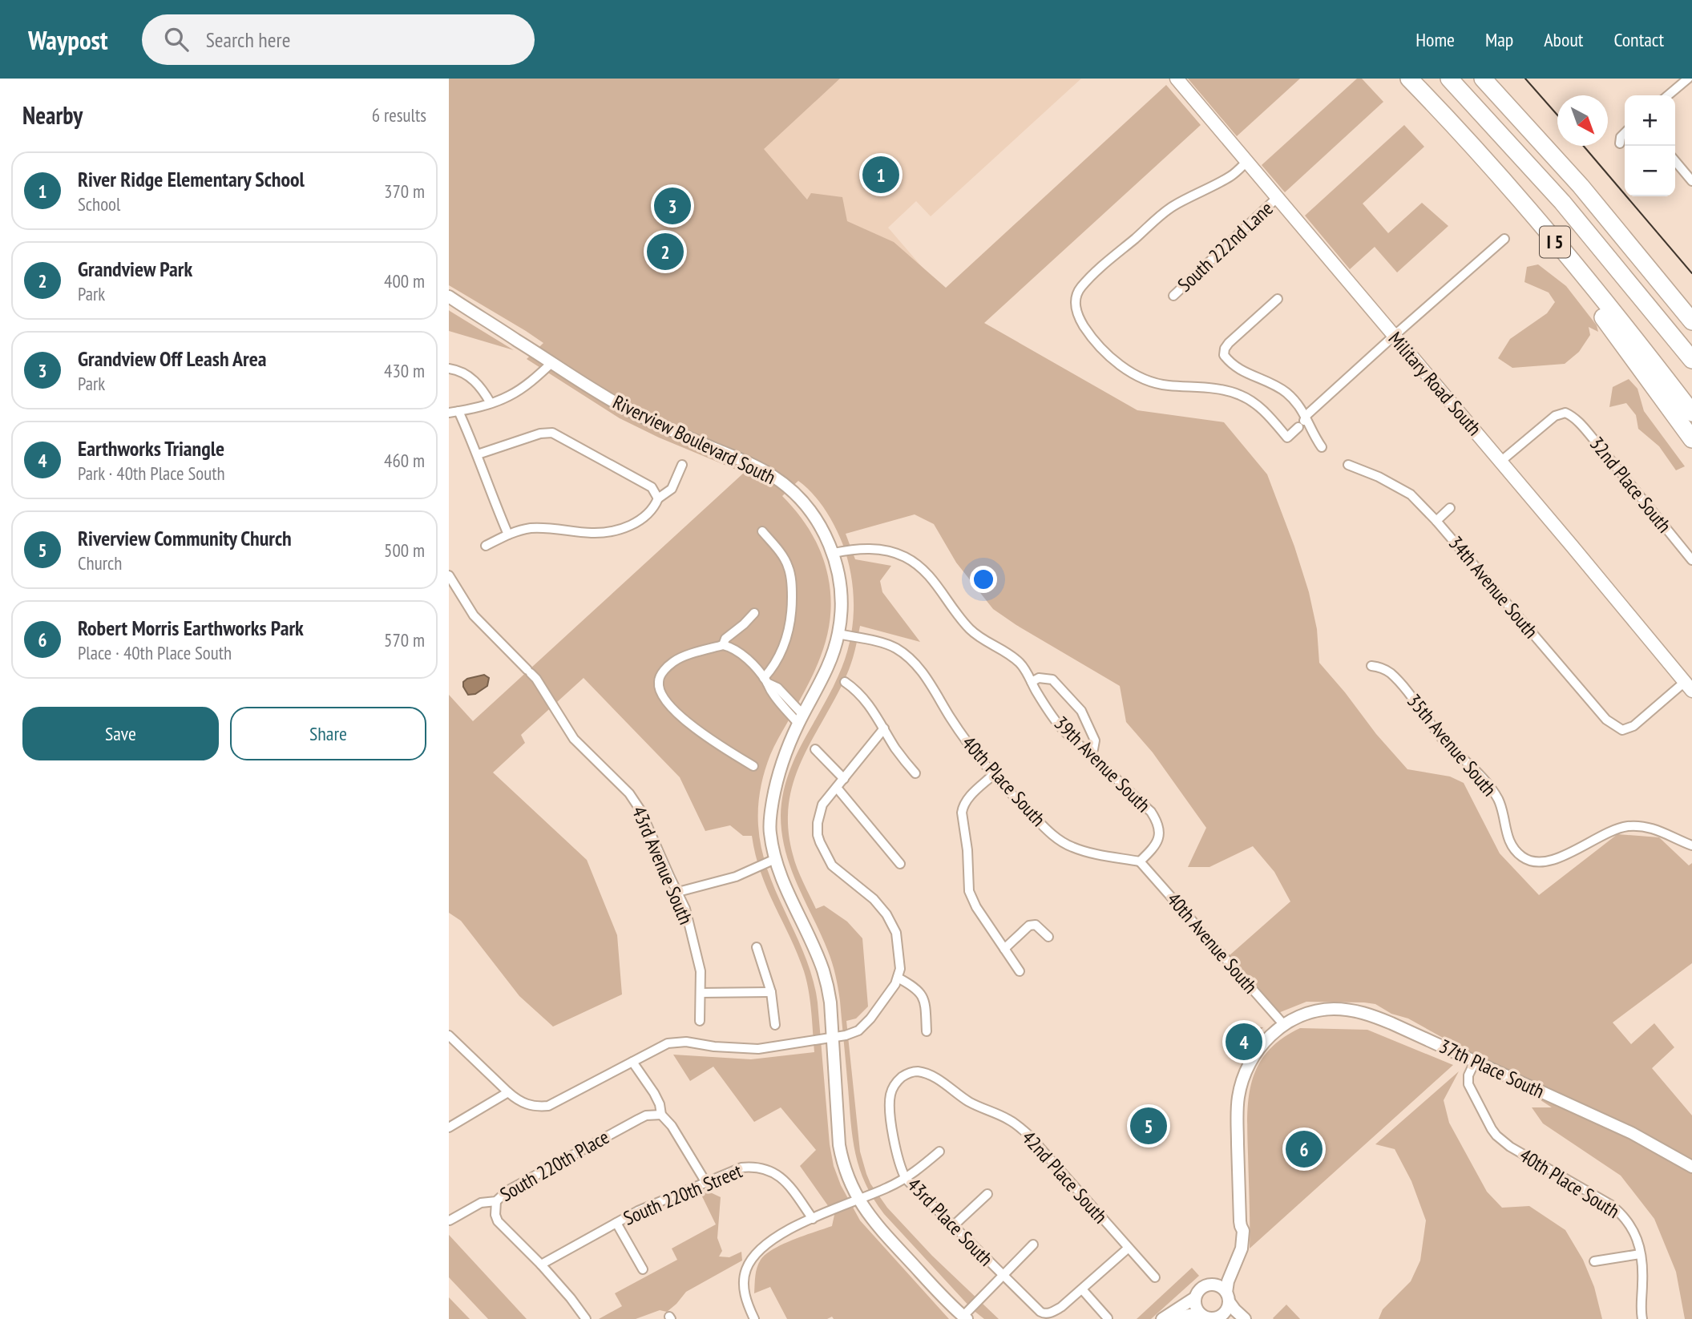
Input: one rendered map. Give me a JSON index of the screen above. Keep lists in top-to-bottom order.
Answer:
{
  "streets": {
    "highway": ["I 5"],
    "main road": ["Military Road South"],
    "street": [
      "South 222nd Lane",
      "Riverview Boulevard South",
      "32nd Place South",
      "34th Avenue South",
      "35th Avenue South",
      "39th Avenue South",
      "40th Place South",
      "43rd Avenue South",
      "40th Avenue South",
      "37th Place South",
      "South 220th Place",
      "42nd Place South",
      "South 220th Street",
      "43rd Place South"
    ]
  },
  "crossings": [
    ["South 222nd Lane", "Military Road South"],
    ["Military Road South", "32nd Place South"],
    ["Military Road South", "34th Avenue South"],
    ["Riverview Boulevard South", "39th Avenue South"],
    ["Riverview Boulevard South", "40th Place South"],
    ["39th Avenue South", "40th Place South"],
    ["39th Avenue South", "40th Avenue South"],
    ["40th Place South", "40th Avenue South"],
    ["40th Place South", "37th Place South"],
    ["40th Avenue South", "37th Place South"],
    ["42nd Place South", "43rd Place South"]
  ],
  "north": "bottom right",
  "page": {
    "header": "Waypost",
    "search": "Search here",
    "nav": [
      "Home",
      "Map",
      "About",
      "Contact"
    ],
    "heading": ["Nearby", "6 results"],
    "map_buttons": ["+", "−"],
    "list": [
      {
        "mark": "1",
        "name": "River Ridge Elementary School",
        "note": "School",
        "value": "370 m"
      },
      {
        "mark": "2",
        "name": "Grandview Park",
        "note": "Park",
        "value": "400 m"
      },
      {
        "mark": "3",
        "name": "Grandview Off Leash Area",
        "note": "Park",
        "value": "430 m"
      },
      {
        "mark": "4",
        "name": "Earthworks Triangle",
        "note": "Park · 40th Place South",
        "value": "460 m"
      },
      {
        "mark": "5",
        "name": "Riverview Community Church",
        "note": "Church",
        "value": "500 m"
      },
      {
        "mark": "6",
        "name": "Robert Morris Earthworks Park",
        "note": "Place · 40th Place South",
        "value": "570 m"
      }
    ],
    "pins": [
      "1",
      "3",
      "2",
      "4",
      "5",
      "6"
    ],
    "buttons": ["Save", "Share"]
  }
}
